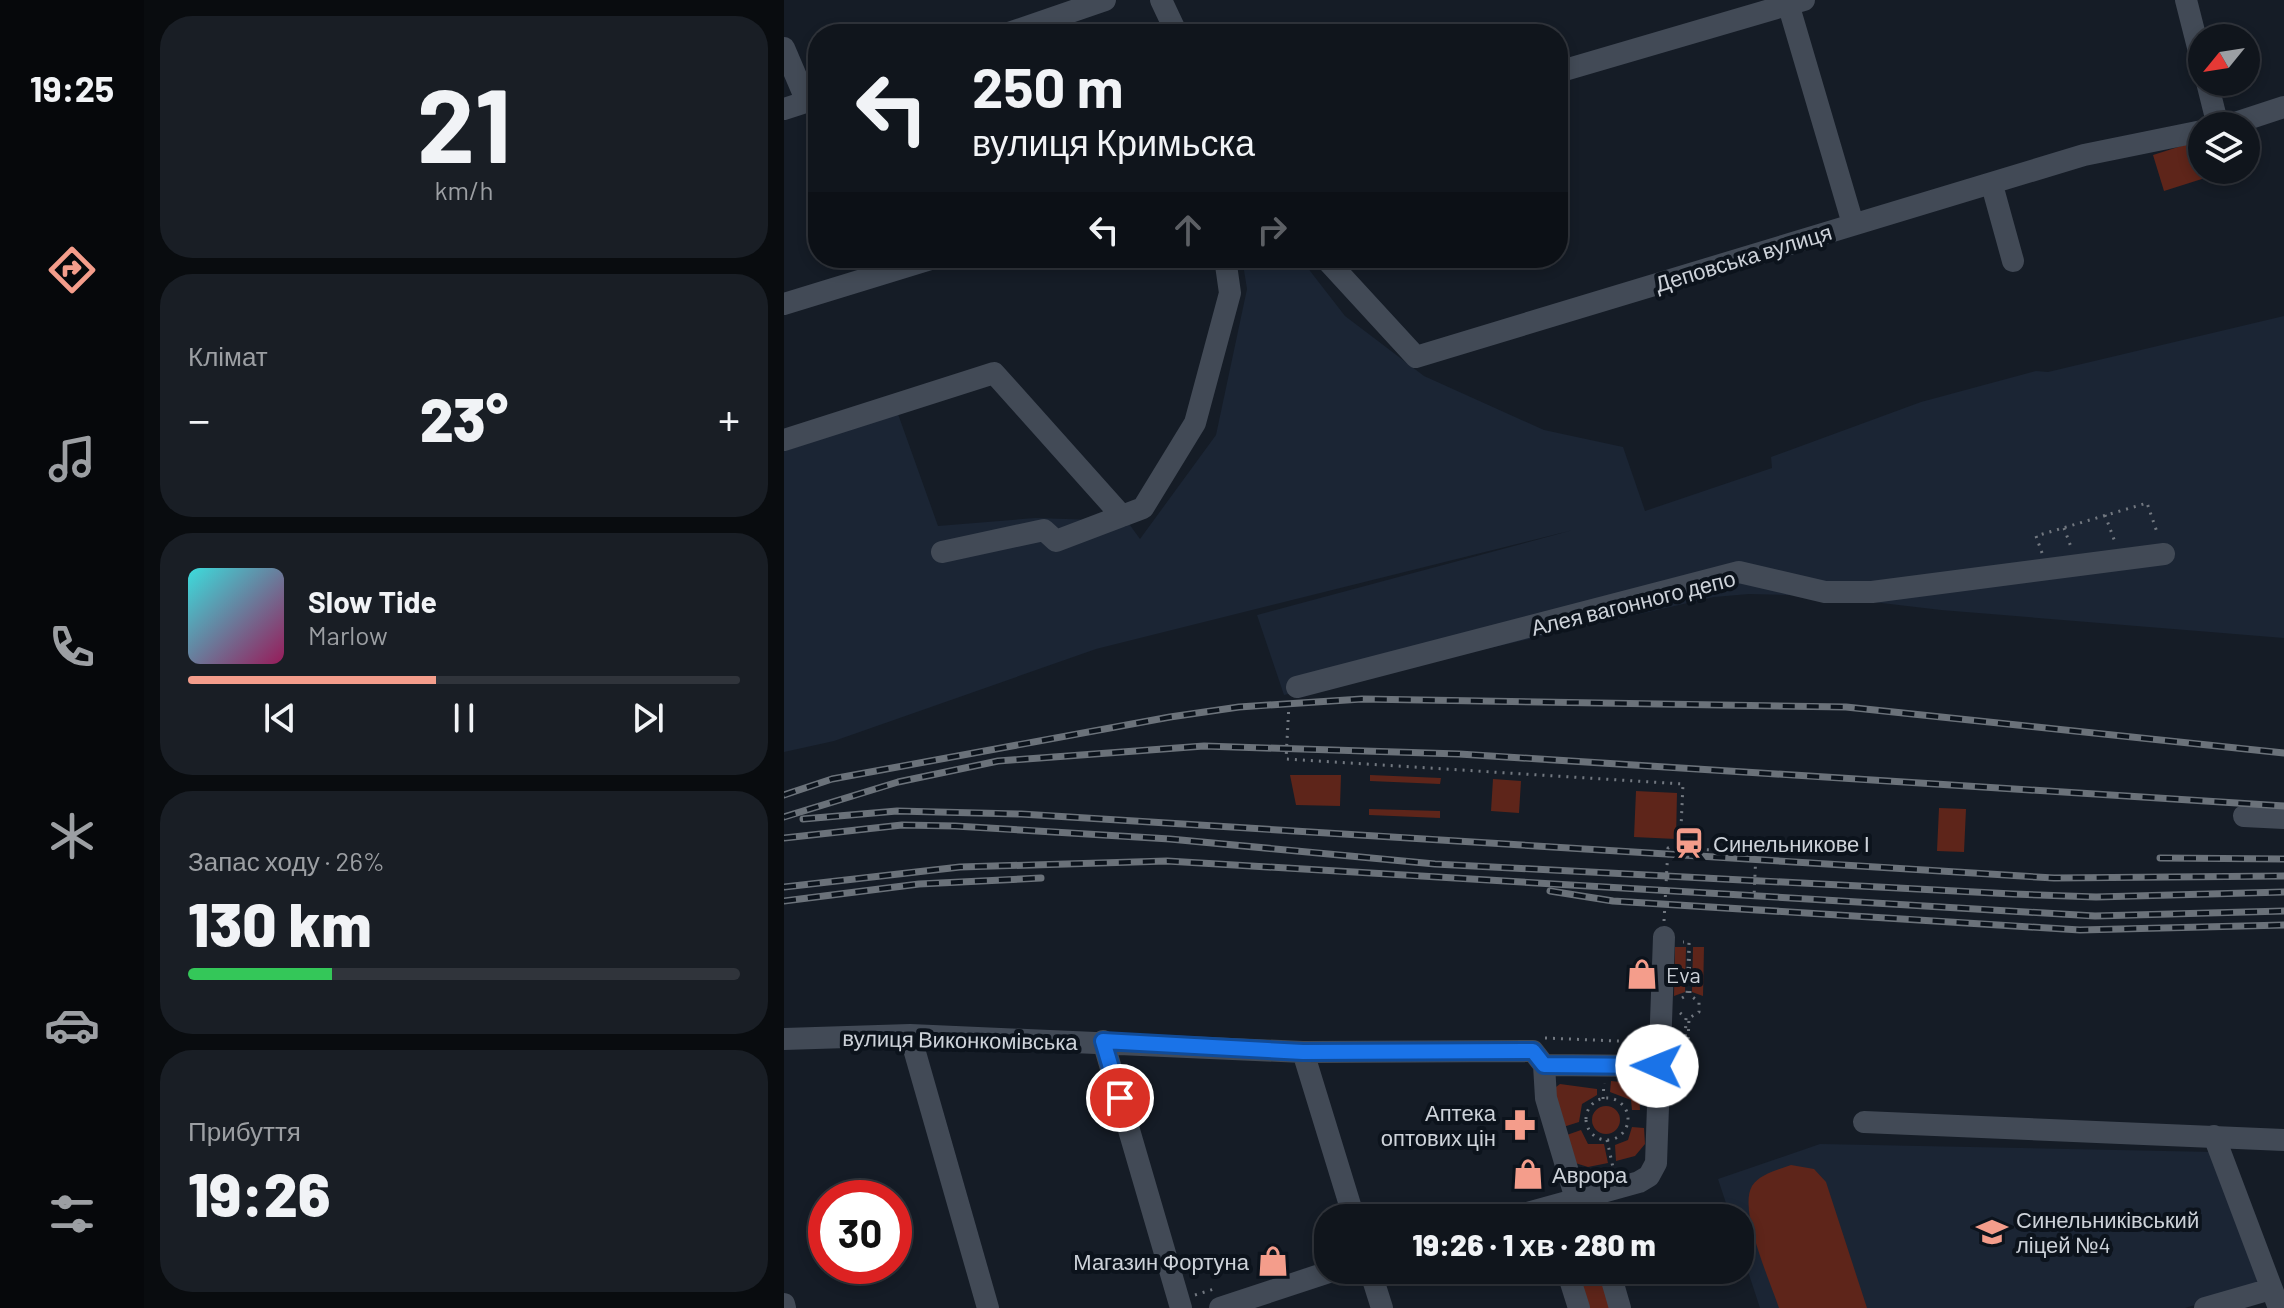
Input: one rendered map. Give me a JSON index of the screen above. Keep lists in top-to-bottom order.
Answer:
{
  "streets": {
    "street": ["Деповська вулиця", "Алея вагонного депо", "вулиця Виконкомівська"]
  },
  "places": {
    "station": ["Синельникове І"],
    "shop": ["Eva", "Аврора", "Магазин Фортуна"],
    "pharmacy": ["Аптека оптових цін"],
    "school or university": ["Синельниківський ліцей №4"]
  },
  "north": "bottom left",
  "page": {
    "tabs": "19:25",
    "tile": [
      ["21", "km/h"],
      "Клімат",
      ["Запас ходу · 26%", "130 km"],
      ["Прибуття", "19:26"]
    ],
    "turn": ["250 m", "вулиця Кримьска"],
    "heat": ["−", "23°", "+"],
    "song": ["Slow Tide", "Marlow"],
    "limit": "30",
    "trip": "19:26 · 1 хв · 280 m"
  }
}
